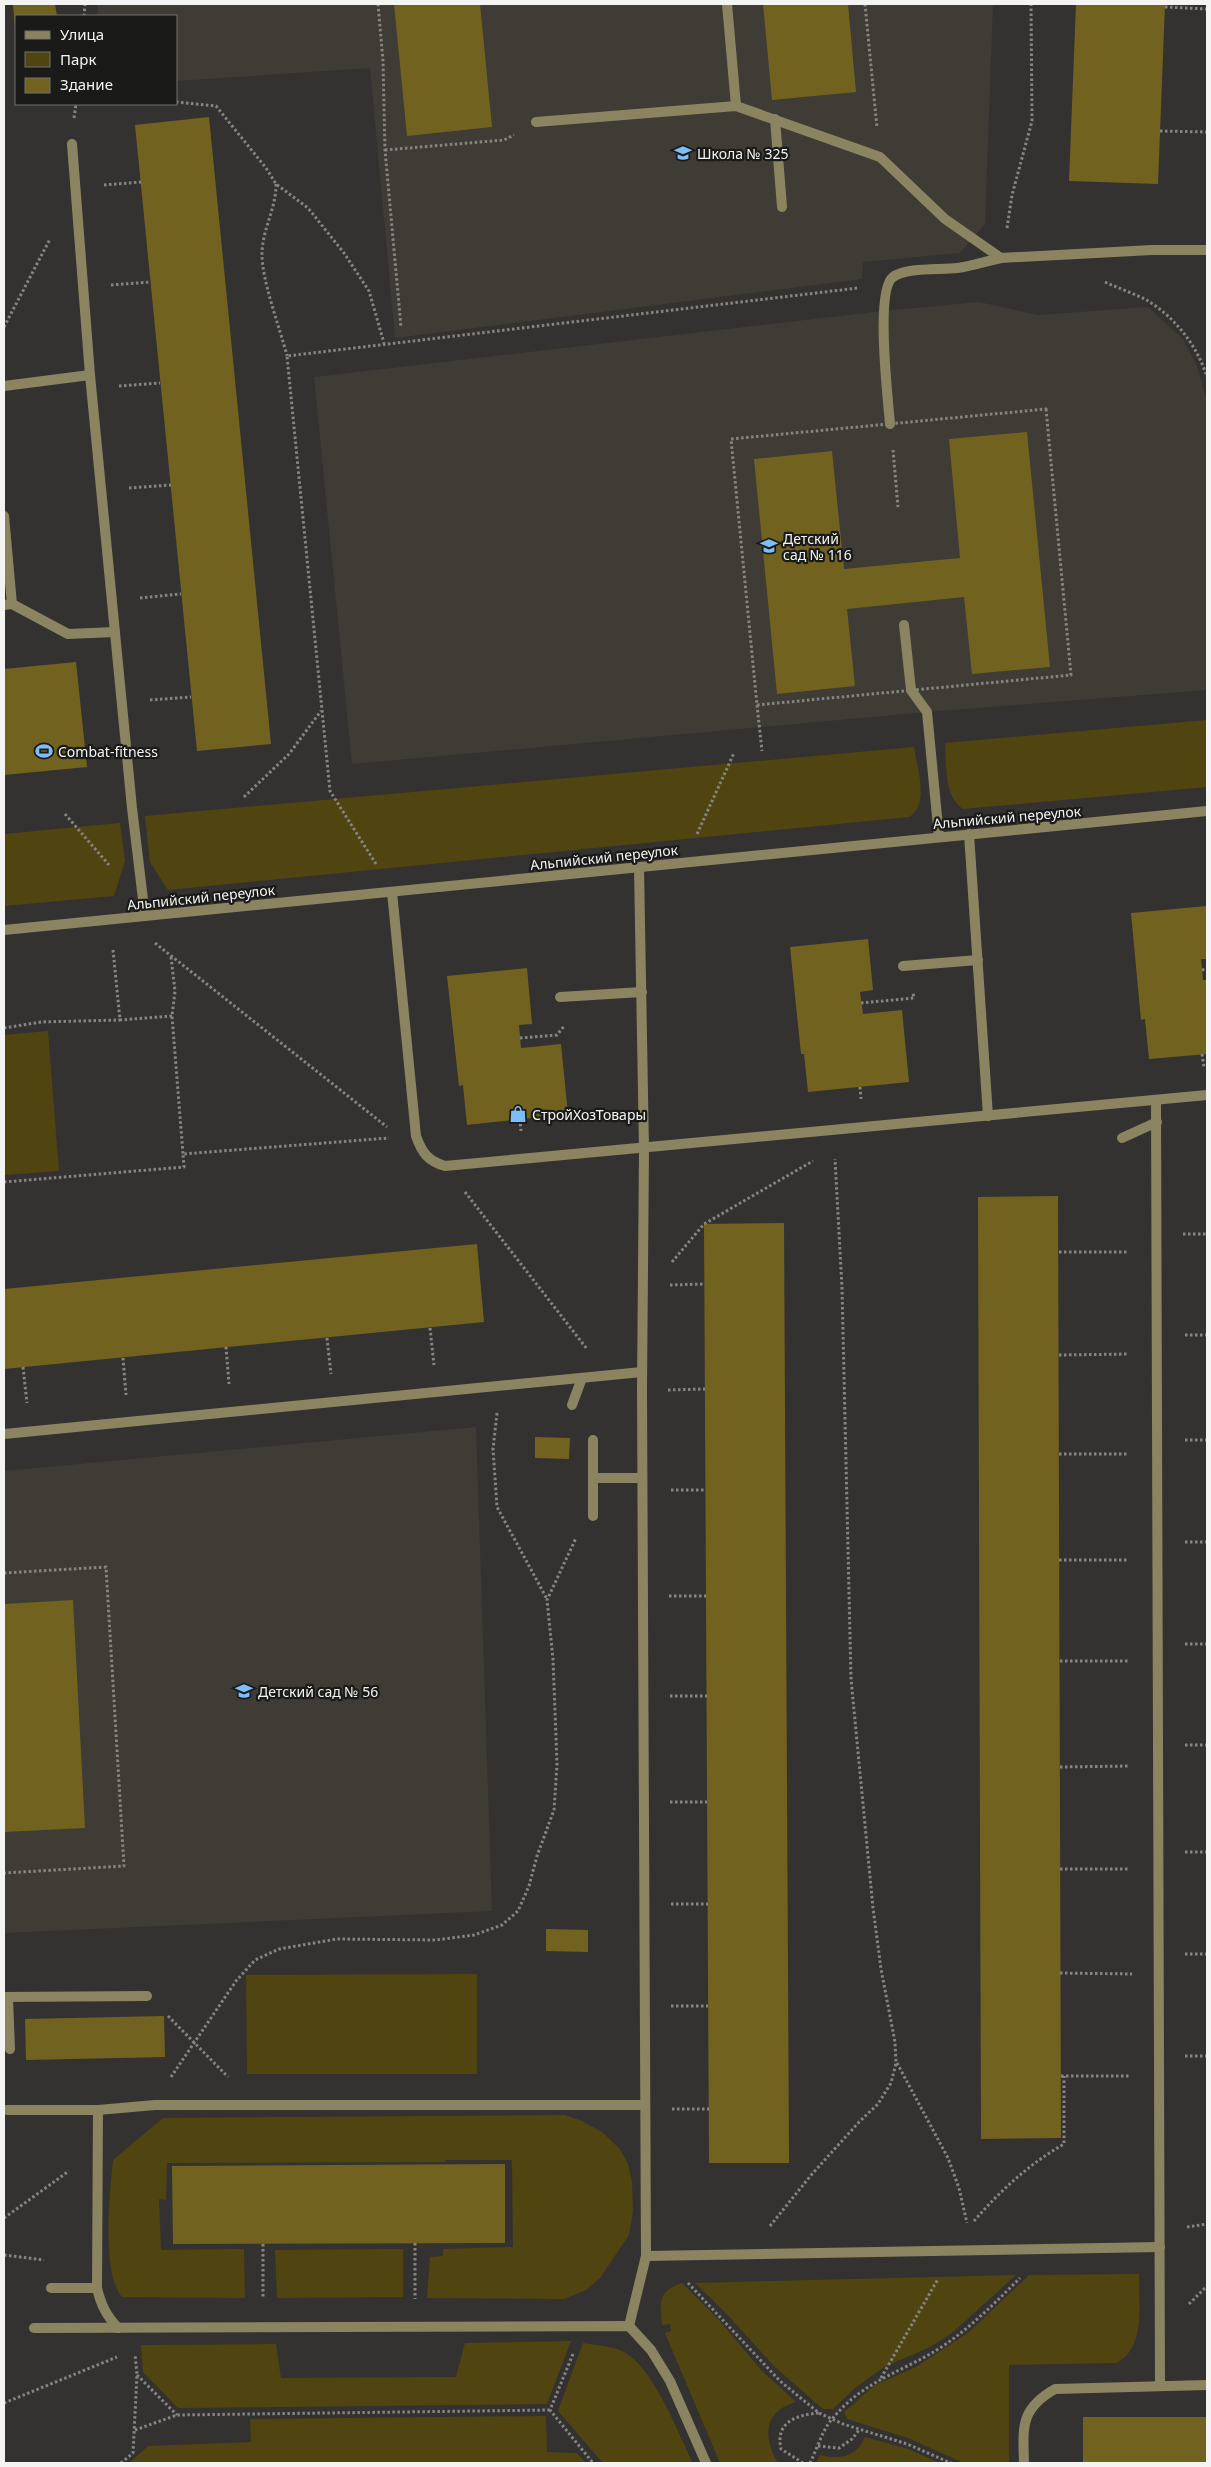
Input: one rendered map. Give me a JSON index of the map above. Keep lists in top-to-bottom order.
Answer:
{
  "streets": {
    "street": ["Альпийский переулок"]
  },
  "places": {
    "school or university": ["Школа № 325", "Детский сад № 116", "Детский сад № 56"],
    "sports": ["Combat-fitness"],
    "shop": ["СтройХозТовары"]
  },
  "legend": ["Улица", "Парк", "Здание"]
}
